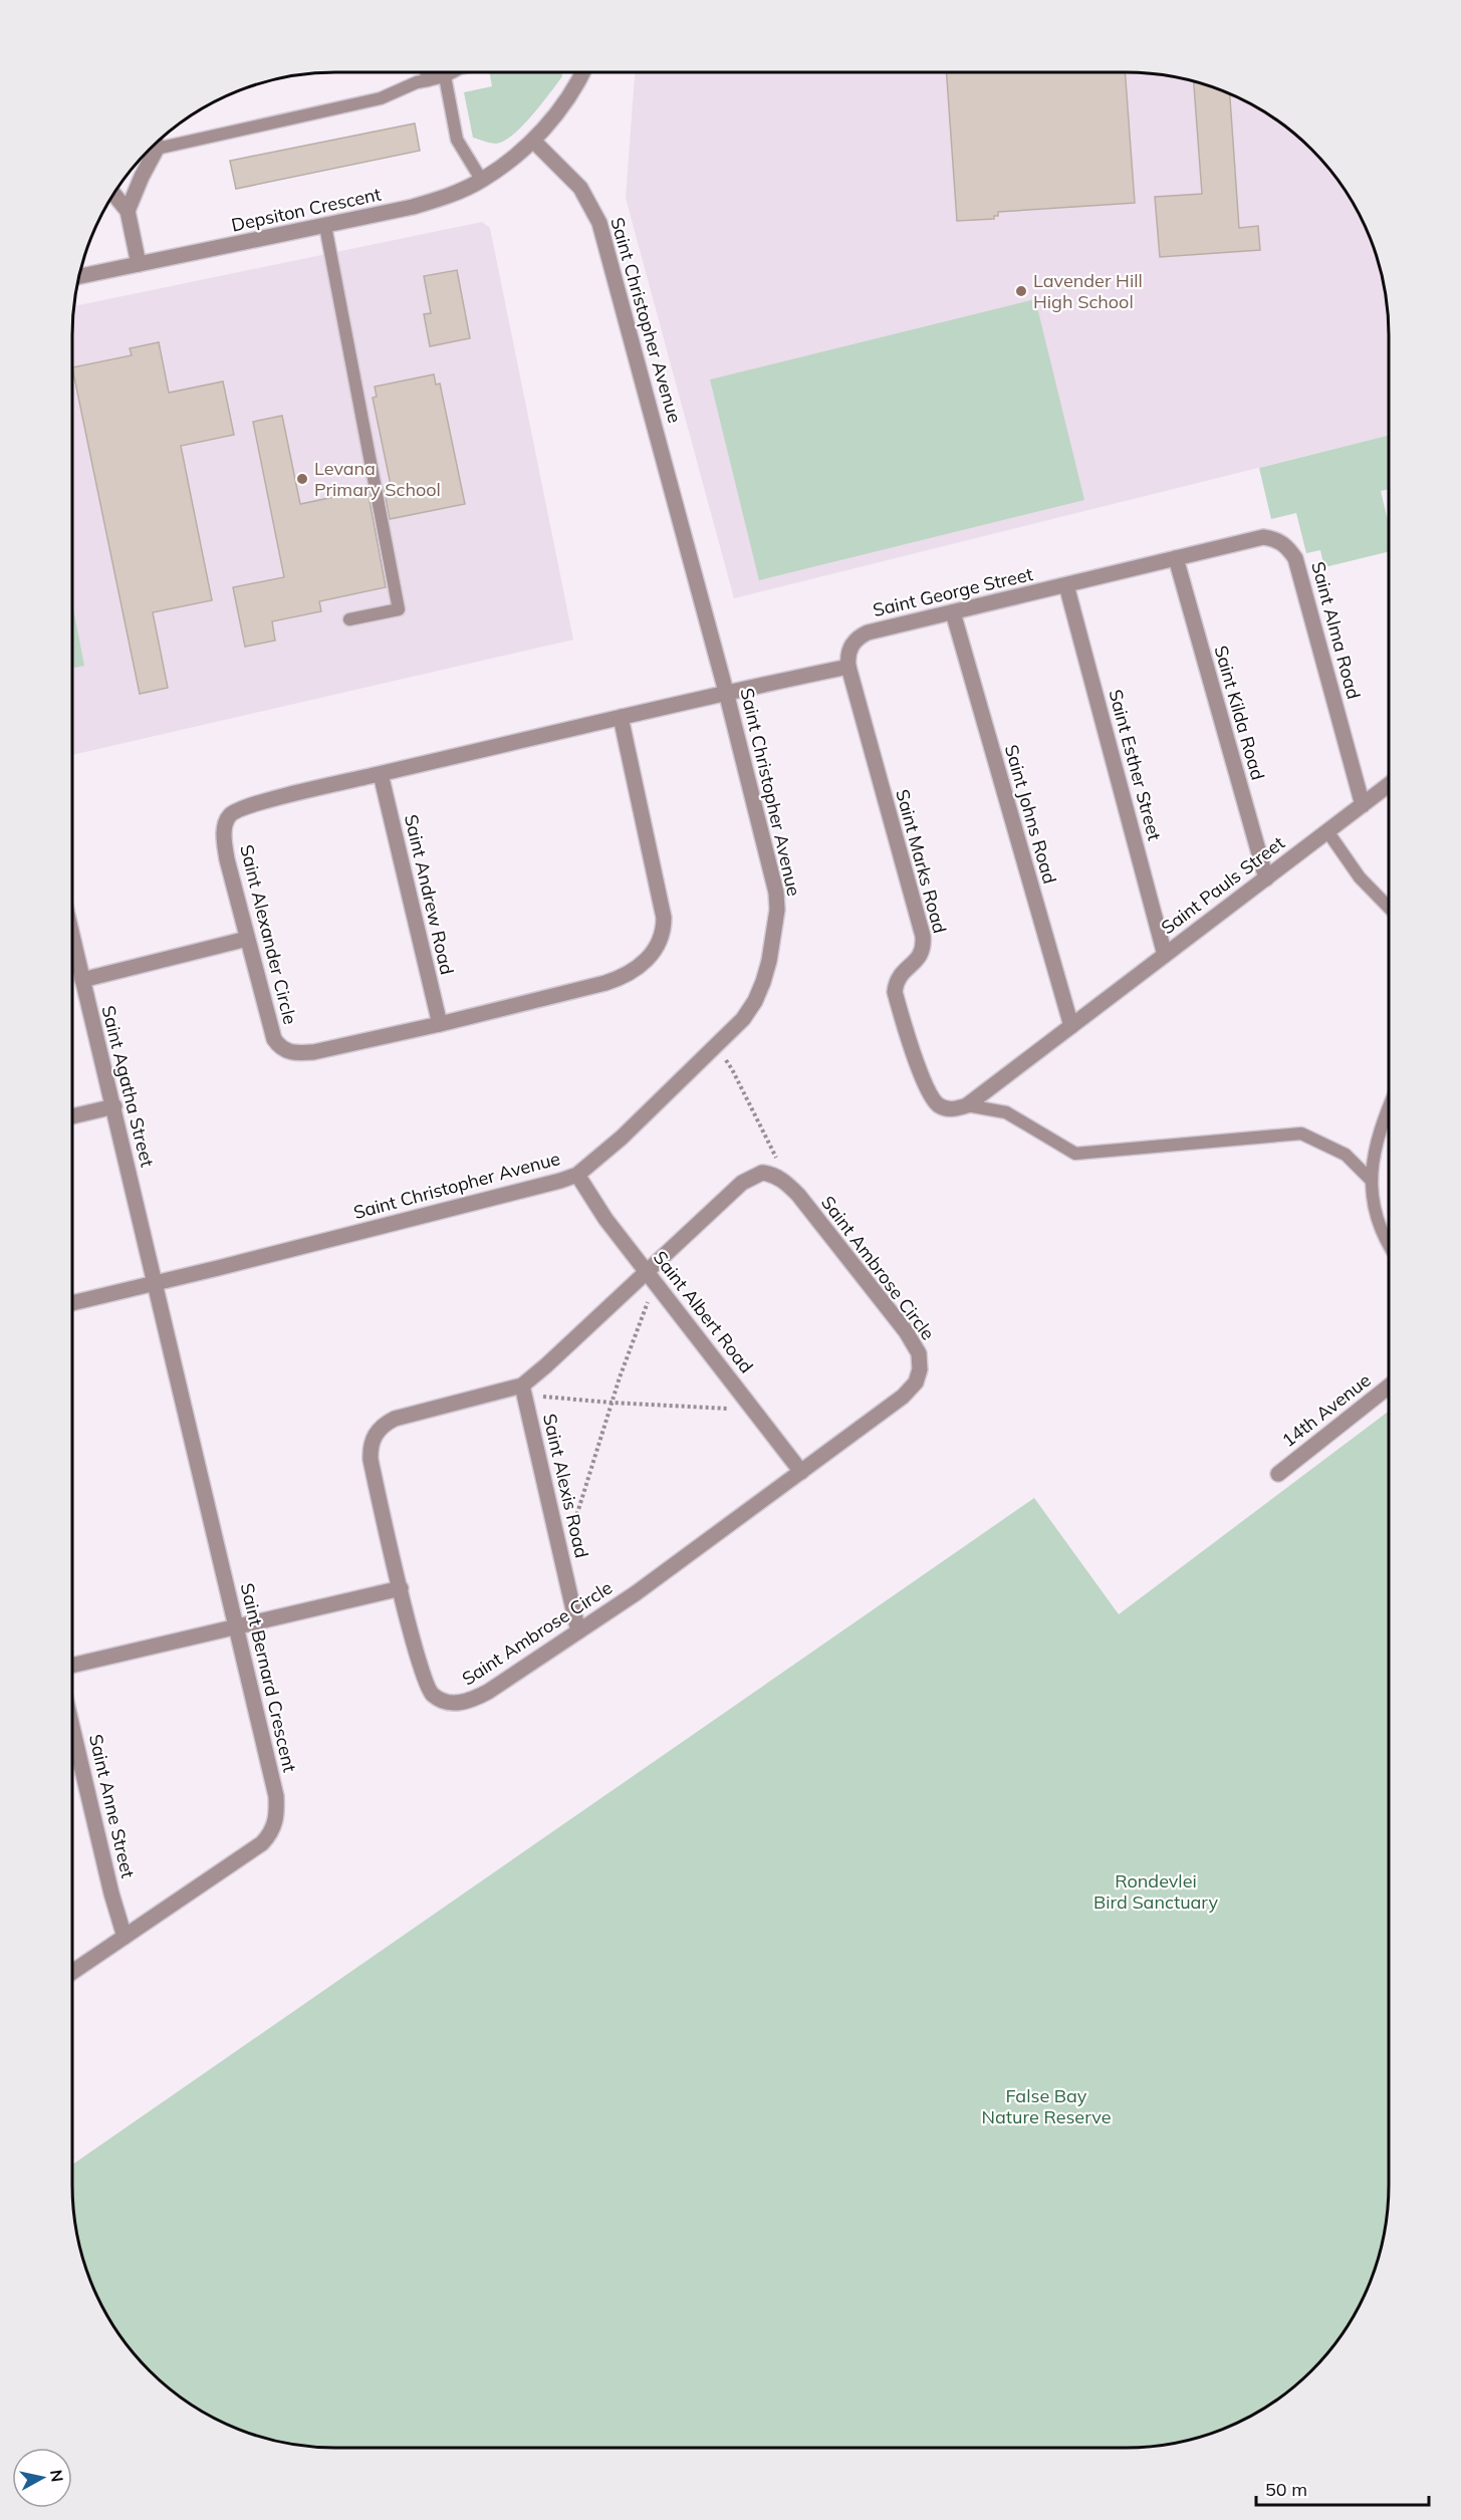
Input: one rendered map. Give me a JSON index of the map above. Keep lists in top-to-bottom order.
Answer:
{
  "streets": {
    "street": [
      "Depsiton Crescent",
      "Saint Christopher Avenue",
      "Saint George Street",
      "Saint Alma Road",
      "Saint Kilda Road",
      "Saint Esther Street",
      "Saint Johns Road",
      "Saint Marks Road",
      "Saint Pauls Street",
      "Saint Andrew Road",
      "Saint Alexander Circle",
      "Saint Agatha Street",
      "Saint Ambrose Circle",
      "Saint Albert Road",
      "14th Avenue",
      "Saint Alexis Road",
      "Saint Bernard Crescent",
      "Saint Anne Street"
    ]
  },
  "crossings": [
    ["Depsiton Crescent", "Saint Christopher Avenue"],
    ["Saint Christopher Avenue", "Saint Alexander Circle"],
    ["Saint Christopher Avenue", "Saint Agatha Street"],
    ["Saint Christopher Avenue", "Saint Albert Road"],
    ["Saint Christopher Avenue", "Saint Bernard Crescent"],
    ["Saint George Street", "Saint Alma Road"],
    ["Saint George Street", "Saint Kilda Road"],
    ["Saint George Street", "Saint Esther Street"],
    ["Saint George Street", "Saint Johns Road"],
    ["Saint George Street", "Saint Marks Road"],
    ["Saint Alma Road", "Saint Kilda Road"],
    ["Saint Alma Road", "Saint Pauls Street"],
    ["Saint Kilda Road", "Saint Pauls Street"],
    ["Saint Esther Street", "Saint Pauls Street"],
    ["Saint Johns Road", "Saint Pauls Street"],
    ["Saint Andrew Road", "Saint Alexander Circle"],
    ["Saint Agatha Street", "Saint Bernard Crescent"],
    ["Saint Ambrose Circle", "Saint Albert Road"],
    ["Saint Ambrose Circle", "Saint Alexis Road"],
    ["Saint Bernard Crescent", "Saint Anne Street"]
  ],
  "parks": ["Rondevlei Bird Sanctuary", "False Bay Nature Reserve"],
  "places": ["Lavender Hill High School", "Levana Primary School"],
  "scale_bar": "50 m",
  "north": "right"
}
